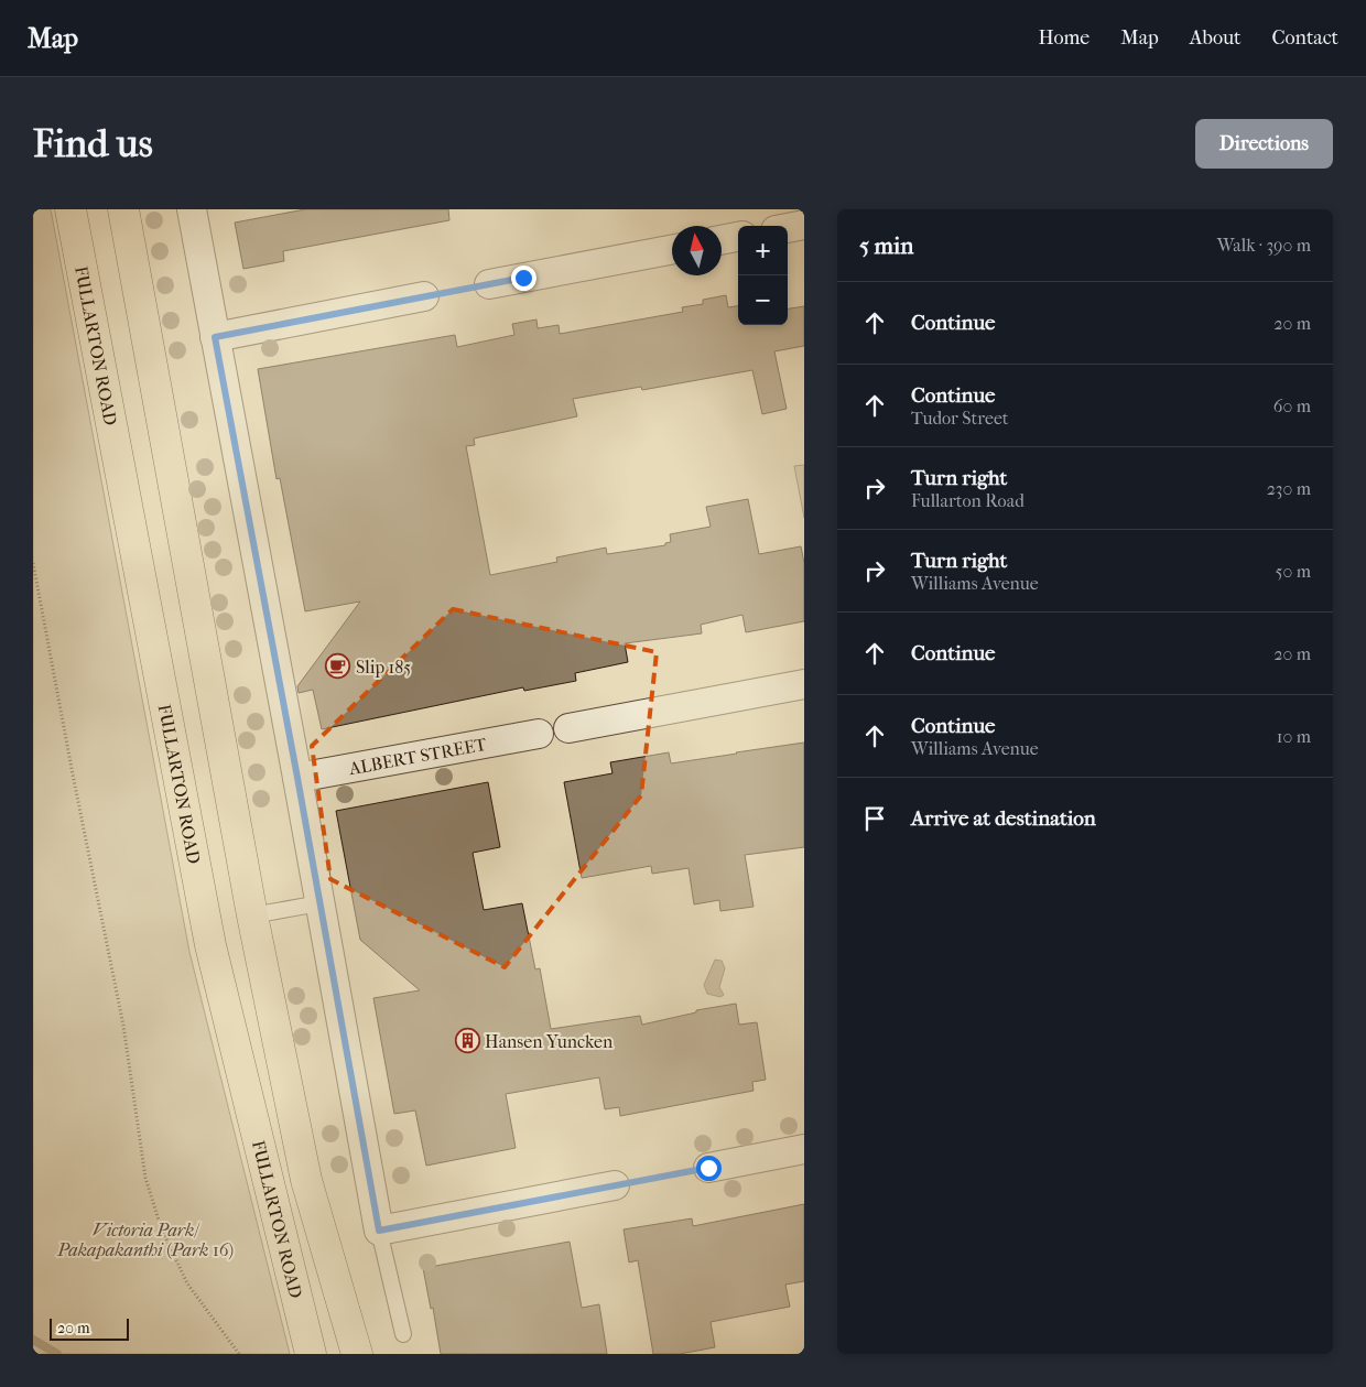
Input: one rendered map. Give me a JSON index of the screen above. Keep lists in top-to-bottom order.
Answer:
{
  "streets": {
    "highway": ["FULLARTON ROAD"],
    "street": ["ALBERT STREET"]
  },
  "parks": ["Victoria Park/ Pakapakanthi (Park 16)"],
  "places": {
    "cafe": ["Slip 185"],
    "building": ["Hansen Yuncken"]
  },
  "scale_bar": "20 m",
  "north": "top",
  "page": {
    "header": "Map",
    "nav": [
      "Home",
      "Map",
      "About",
      "Contact"
    ],
    "buttons": "Directions",
    "title": "Find us",
    "heading": ["5 min", "Walk · 390 m"],
    "map_buttons": ["+", "−"],
    "list": [
      ["Continue", "20 m"],
      ["Continue", "Tudor Street", "60 m"],
      ["Turn right", "Fullarton Road", "230 m"],
      ["Turn right", "Williams Avenue", "50 m"],
      ["Continue", "20 m"],
      ["Continue", "Williams Avenue", "10 m"],
      "Arrive at destination"
    ],
    "scale": "20 m"
  }
}
